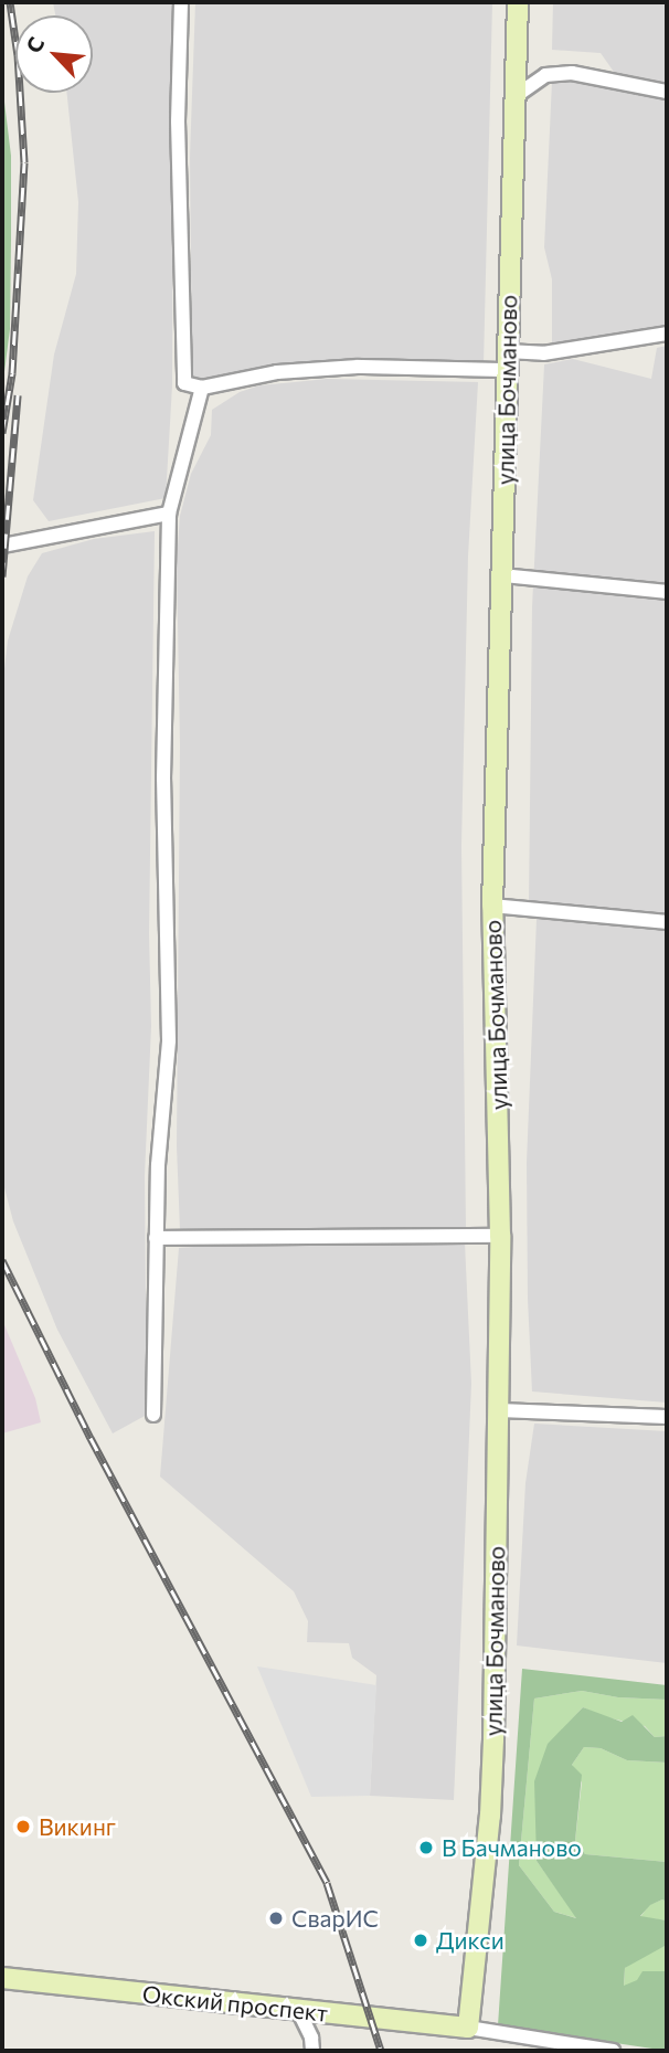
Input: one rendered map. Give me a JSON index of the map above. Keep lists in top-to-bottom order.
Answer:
{
  "streets": {
    "main road": ["улица Бочманово", "Окский проспект"]
  },
  "crossings": [
    ["улица Бочманово", "Окский проспект"]
  ],
  "places": [
    "Викинг",
    "В Бачманово",
    "СварИС",
    "Дикси"
  ],
  "north": "top left"
}
